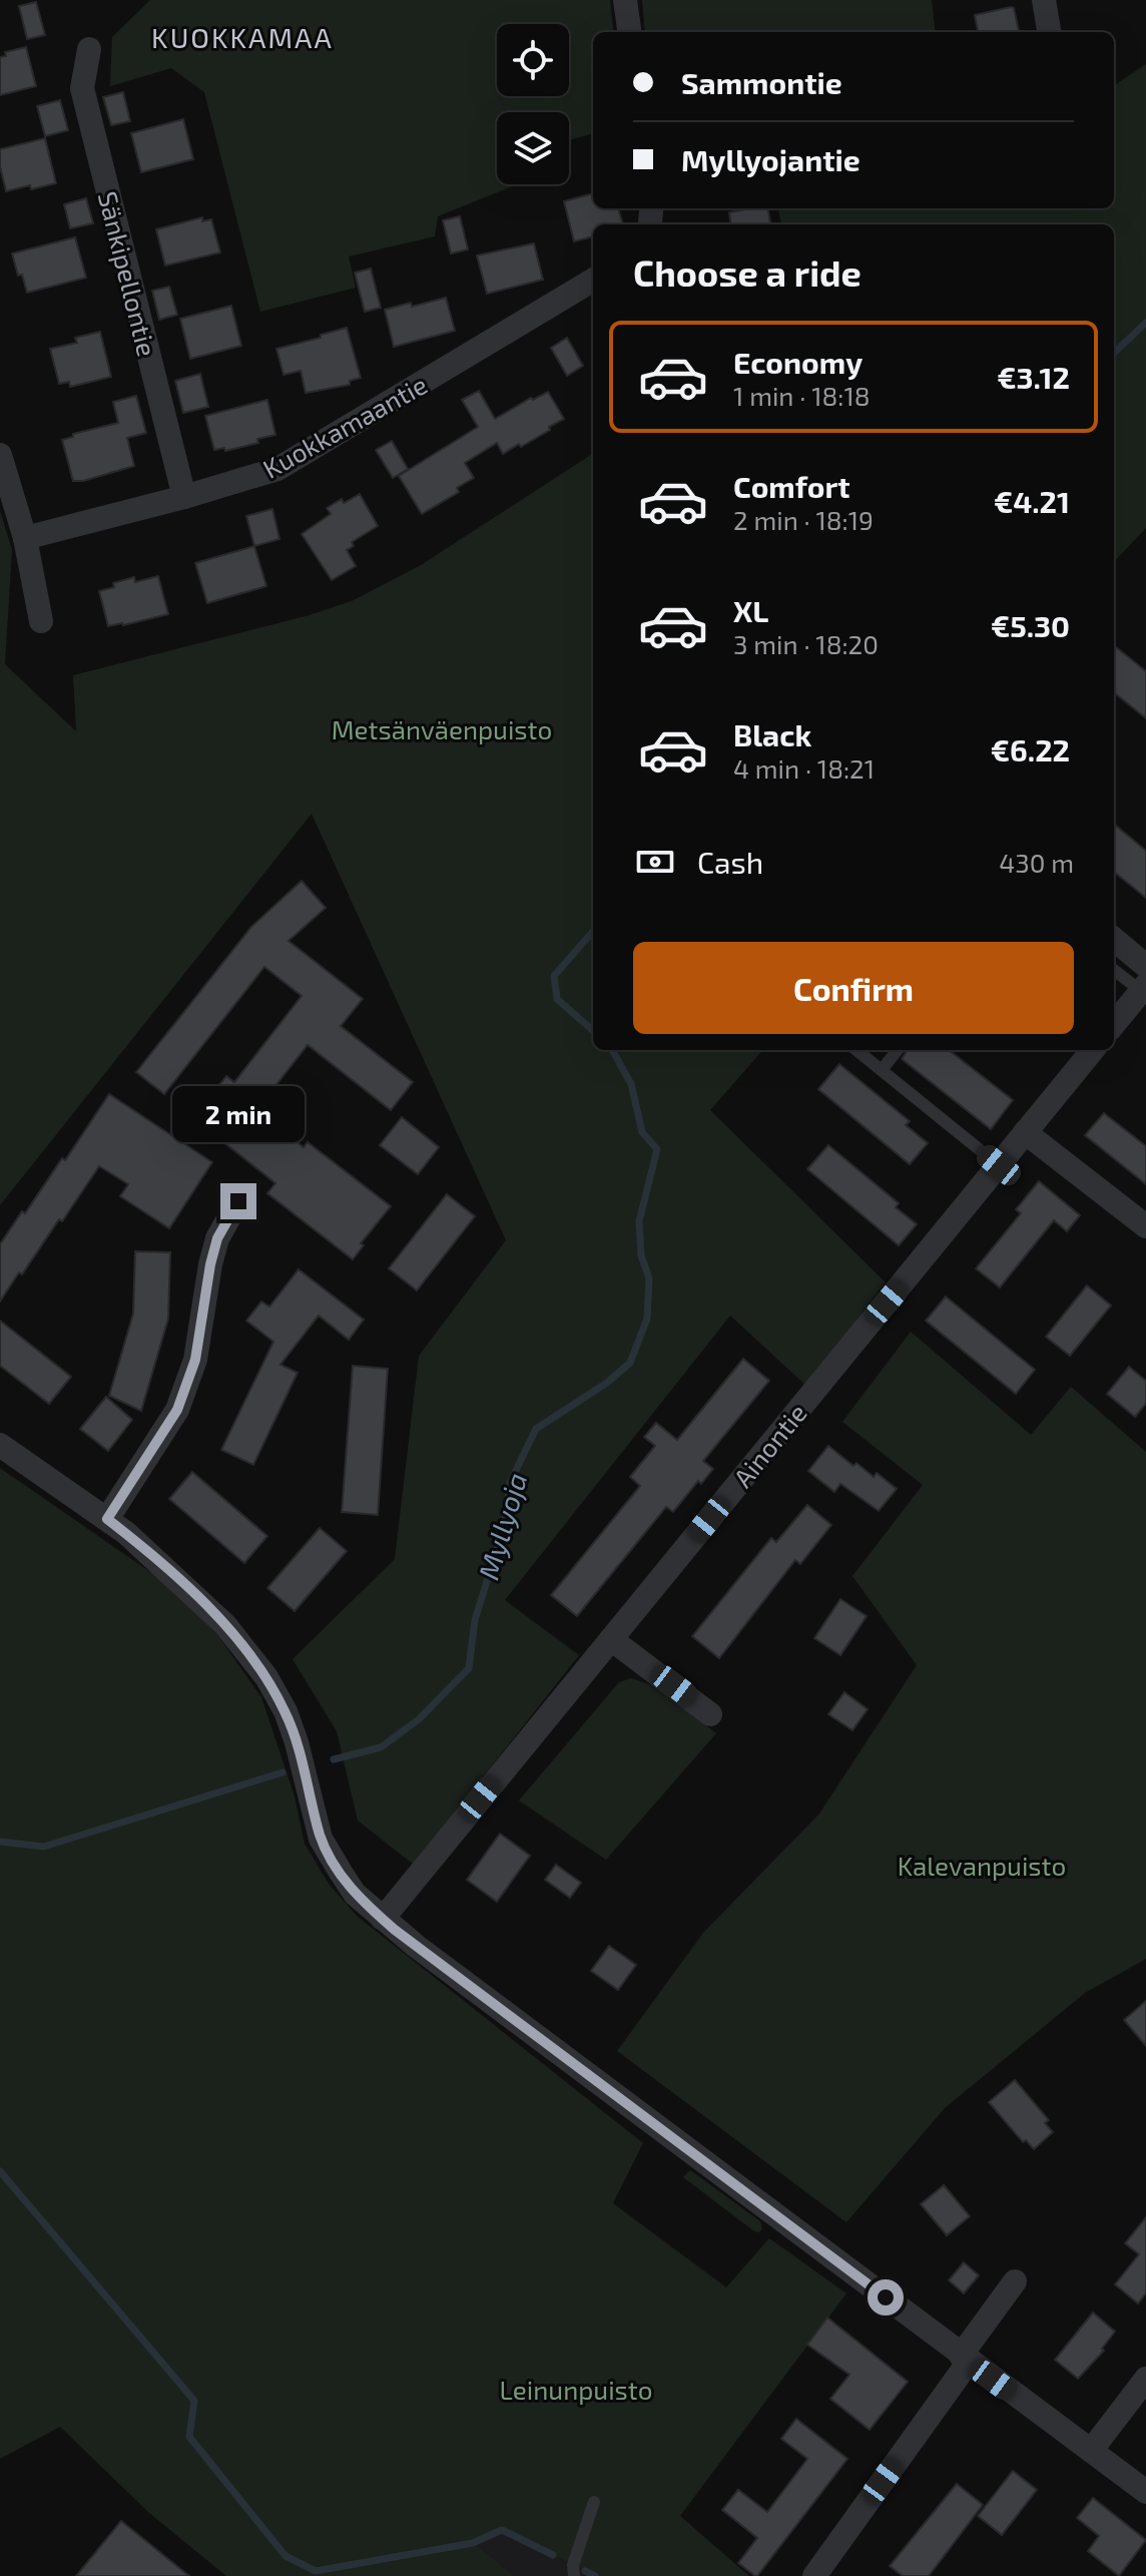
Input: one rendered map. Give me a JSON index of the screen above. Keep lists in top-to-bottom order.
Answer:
{
  "streets": {
    "street": ["Sänkipellontie", "Kuokkamaantie", "Ainontie"]
  },
  "crossings": [
    ["Sänkipellontie", "Kuokkamaantie"]
  ],
  "districts": ["KUOKKAMAA"],
  "water": ["Myllyoja"],
  "parks": ["Metsänväenpuisto", "Kalevanpuisto", "Leinunpuisto"],
  "page": {
    "banner": ["Sammontie", "Myllyojantie"],
    "heading": "Choose a ride",
    "list": [
      {
        "name": "Economy",
        "note": "1 min · 18:18",
        "value": "€3.12"
      },
      {
        "name": "Comfort",
        "note": "2 min · 18:19",
        "value": "€4.21"
      },
      {
        "name": "XL",
        "note": "3 min · 18:20",
        "value": "€5.30"
      },
      {
        "name": "Black",
        "note": "4 min · 18:21",
        "value": "€6.22"
      }
    ],
    "pay": ["Cash", "430 m"],
    "buttons": "Confirm",
    "bubble": "2 min"
  }
}
